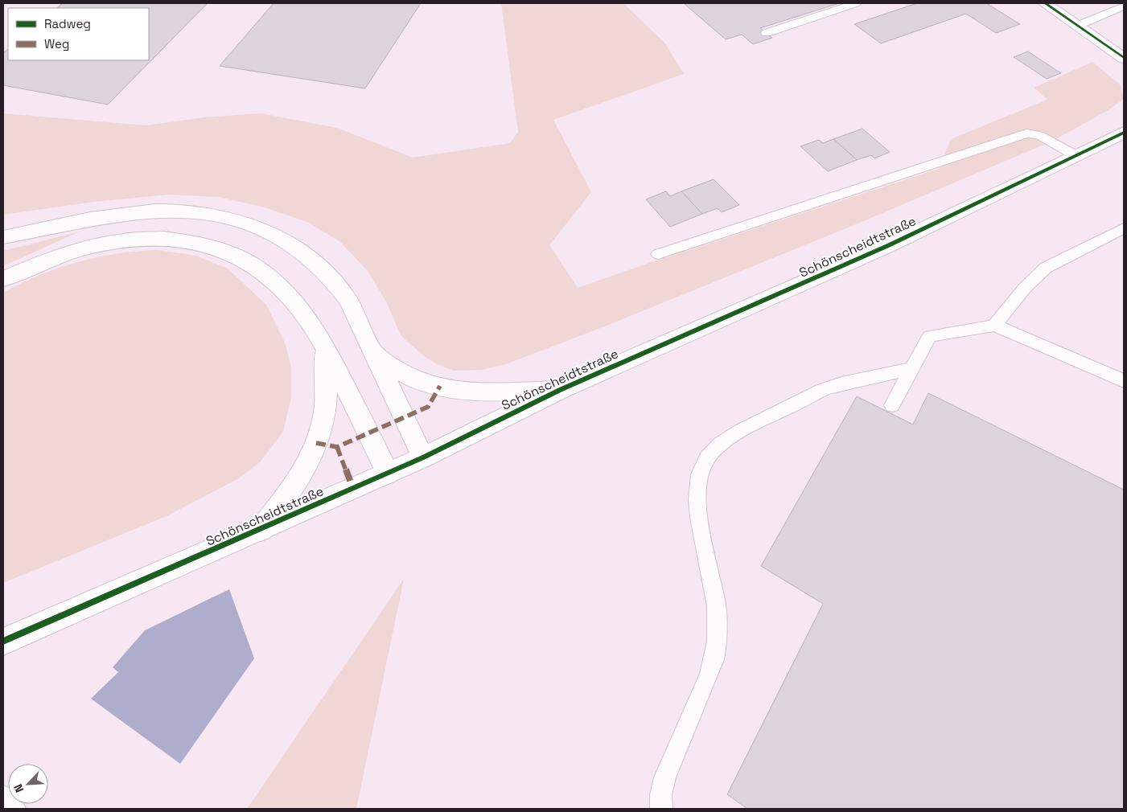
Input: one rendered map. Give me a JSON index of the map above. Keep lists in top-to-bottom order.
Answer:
{
  "streets": {
    "main road": ["Schönscheidtstraße"]
  },
  "legend": ["Radweg", "Weg"],
  "north": "bottom left"
}
